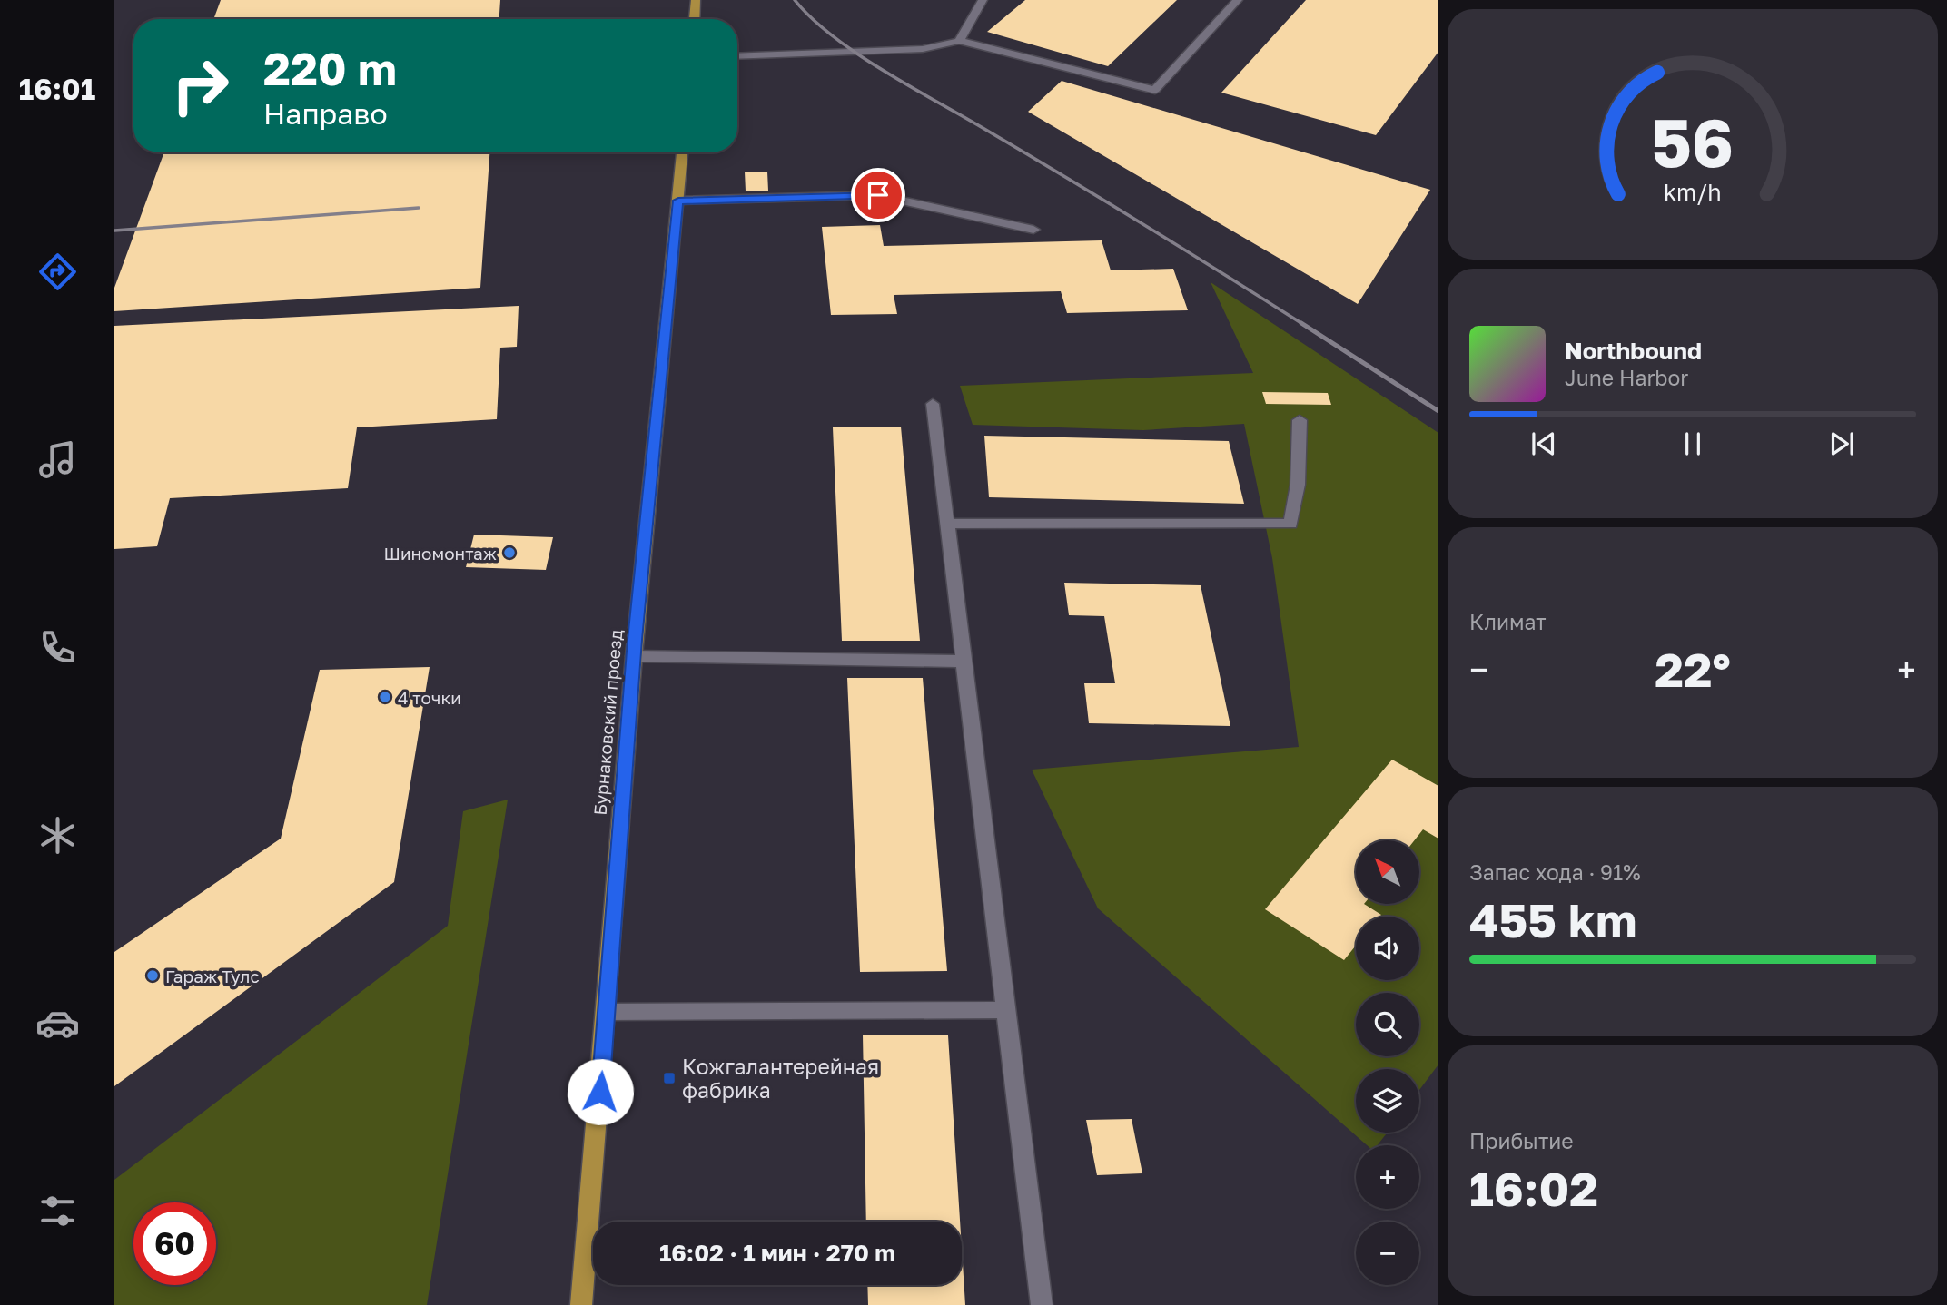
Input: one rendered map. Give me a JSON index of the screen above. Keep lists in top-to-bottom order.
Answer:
{
  "streets": {
    "main road": ["Бурнаковский проезд"]
  },
  "places": {
    "other": ["Шиномонтаж", "4 точки", "Гараж Тулс"],
    "transit": ["Кожгалантерейная фабрика"]
  },
  "north": "top left",
  "page": {
    "tabs": "16:01",
    "turn": ["220 m", "Направо"],
    "song": ["Northbound", "June Harbor"],
    "tile": [
      "Климат",
      ["Запас хода · 91%", "455 km"],
      ["Прибытие", "16:02"]
    ],
    "heat": ["−", "22°", "+"],
    "map_buttons": ["+", "−"],
    "limit": "60",
    "trip": "16:02 · 1 мин · 270 m",
    "gauge": ["56", "km/h"]
  }
}
